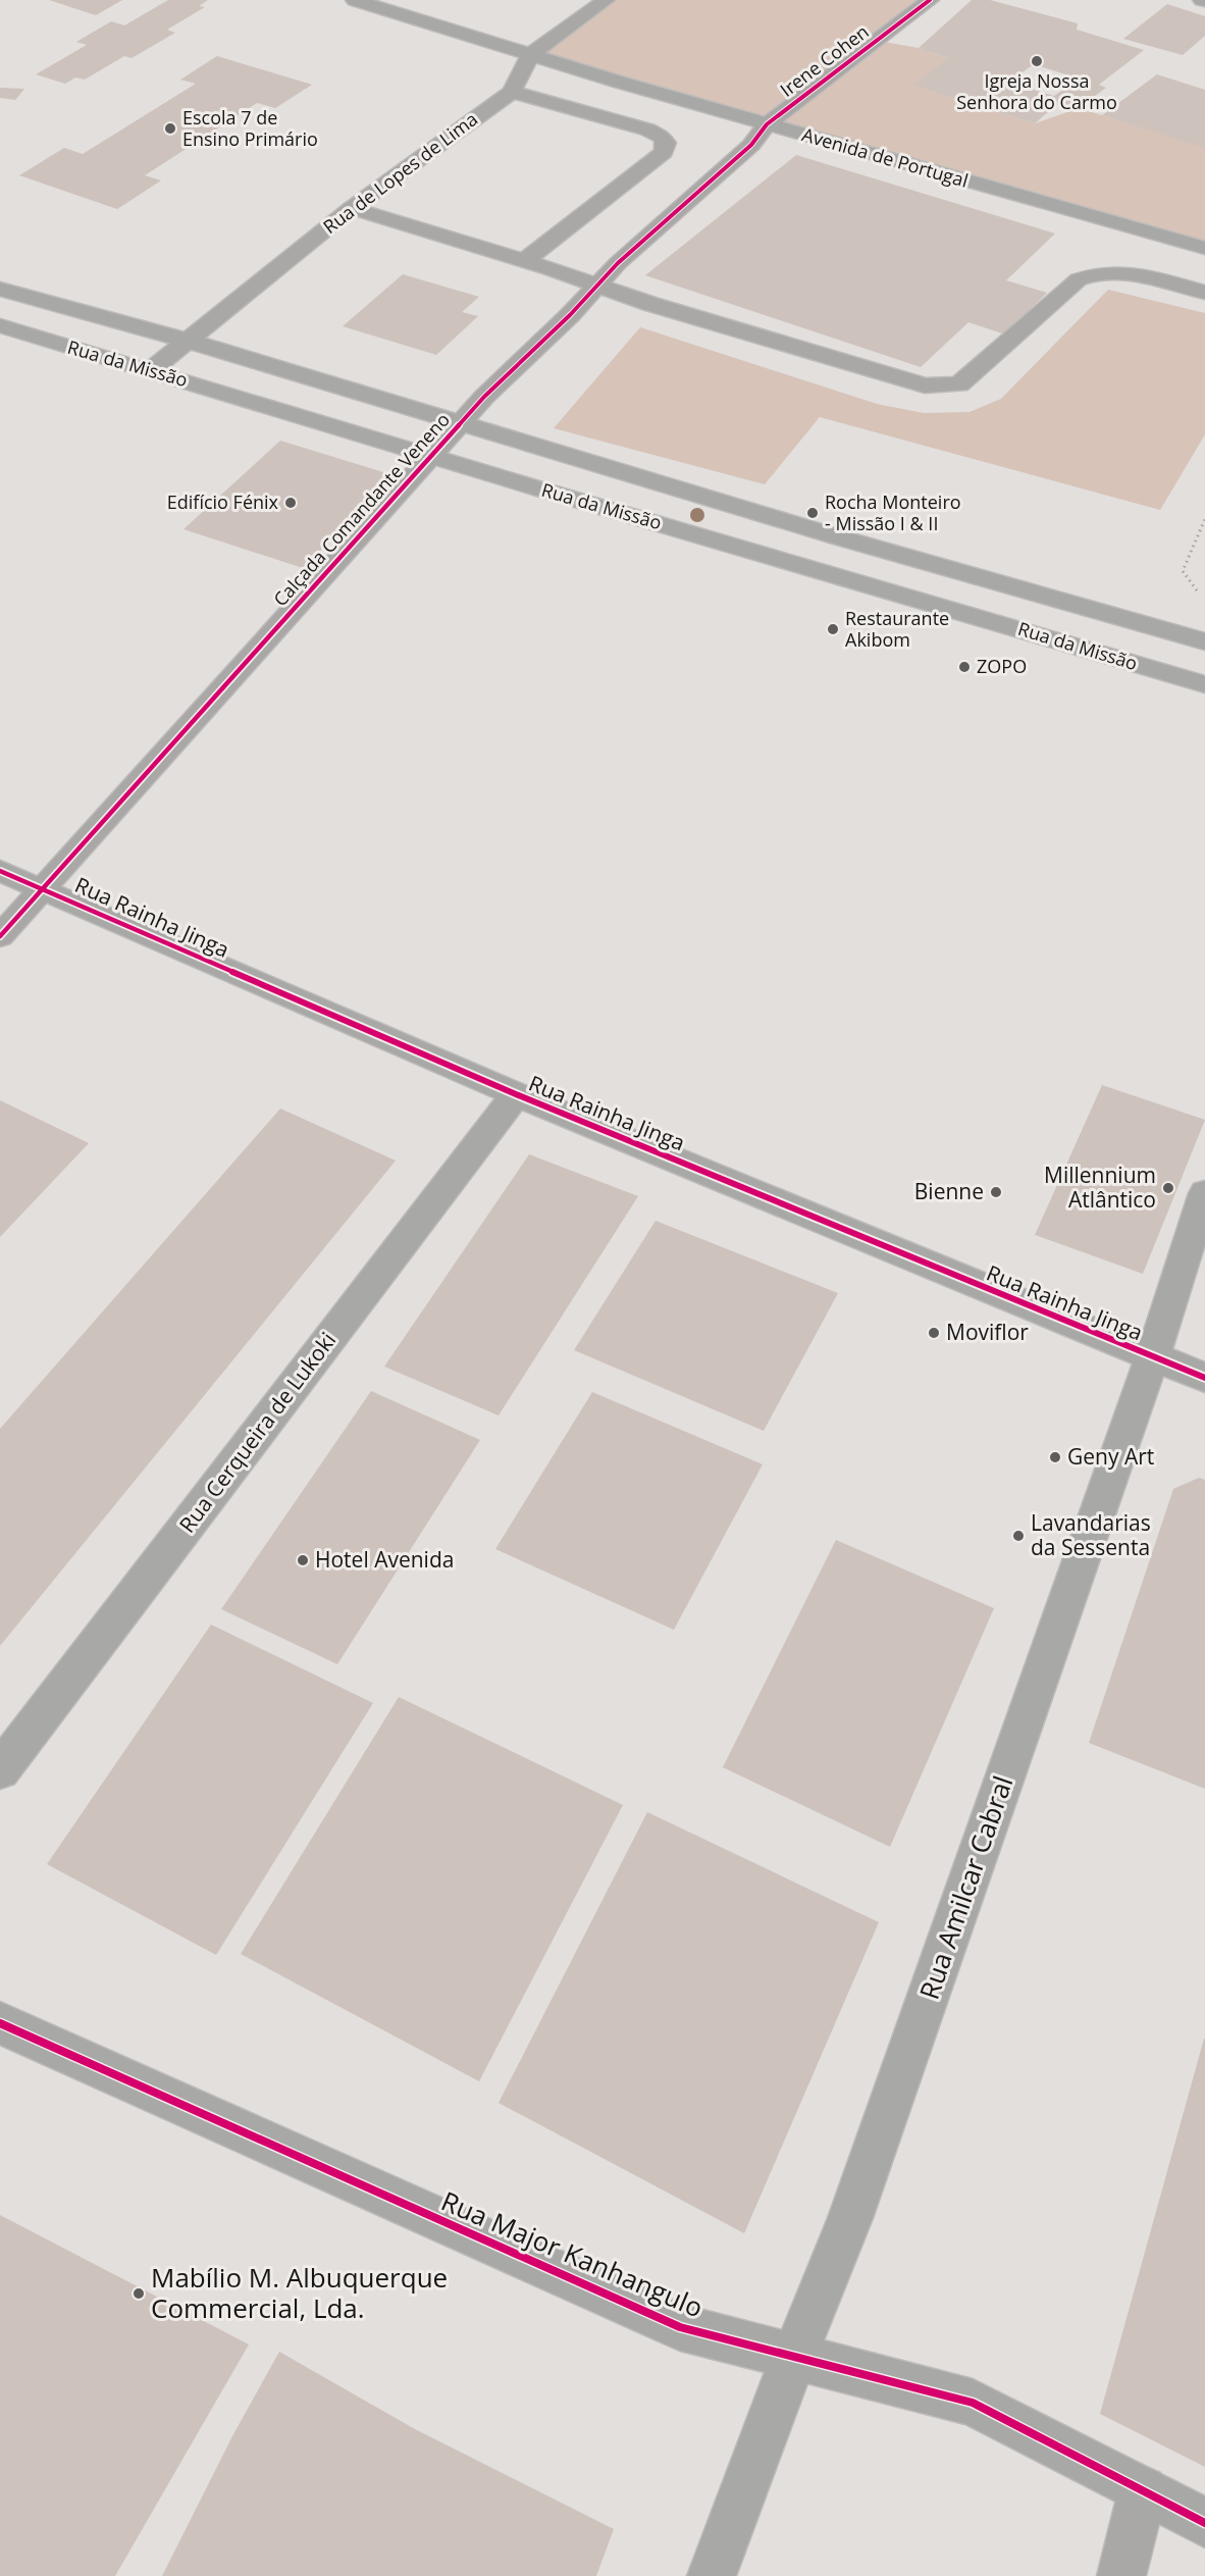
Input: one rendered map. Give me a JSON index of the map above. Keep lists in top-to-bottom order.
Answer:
{
  "streets": {
    "main road": [
      "Avenida de Portugal",
      "Rua da Missão",
      "Rua Rainha Jinga",
      "Rua Cerqueira de Lukoki",
      "Rua Amilcar Cabral",
      "Rua Major Kanhangulo"
    ],
    "street": ["Irene Cohen", "Rua de Lopes de Lima", "Calçada Comandante Veneno"]
  },
  "crossings": [
    ["Irene Cohen", "Avenida de Portugal"],
    ["Irene Cohen", "Calçada Comandante Veneno"],
    ["Avenida de Portugal", "Rua de Lopes de Lima"],
    ["Avenida de Portugal", "Calçada Comandante Veneno"],
    ["Rua de Lopes de Lima", "Rua da Missão"],
    ["Rua da Missão", "Calçada Comandante Veneno"],
    ["Calçada Comandante Veneno", "Rua Rainha Jinga"],
    ["Rua Rainha Jinga", "Rua Cerqueira de Lukoki"],
    ["Rua Rainha Jinga", "Rua Amilcar Cabral"],
    ["Rua Amilcar Cabral", "Rua Major Kanhangulo"]
  ],
  "places": [
    "Igreja Nossa Senhora do Carmo",
    "Escola 7 de Ensino Primário",
    "Edifício Fénix",
    "Rocha Monteiro - Missão I & II",
    "Restaurante Akibom",
    "ZOPO",
    "Millennium Atlântico",
    "Bienne",
    "Moviflor",
    "Geny Art",
    "Lavandarias da Sessenta",
    "Hotel Avenida",
    "Mabílio M. Albuquerque Commercial, Lda."
  ]
}
